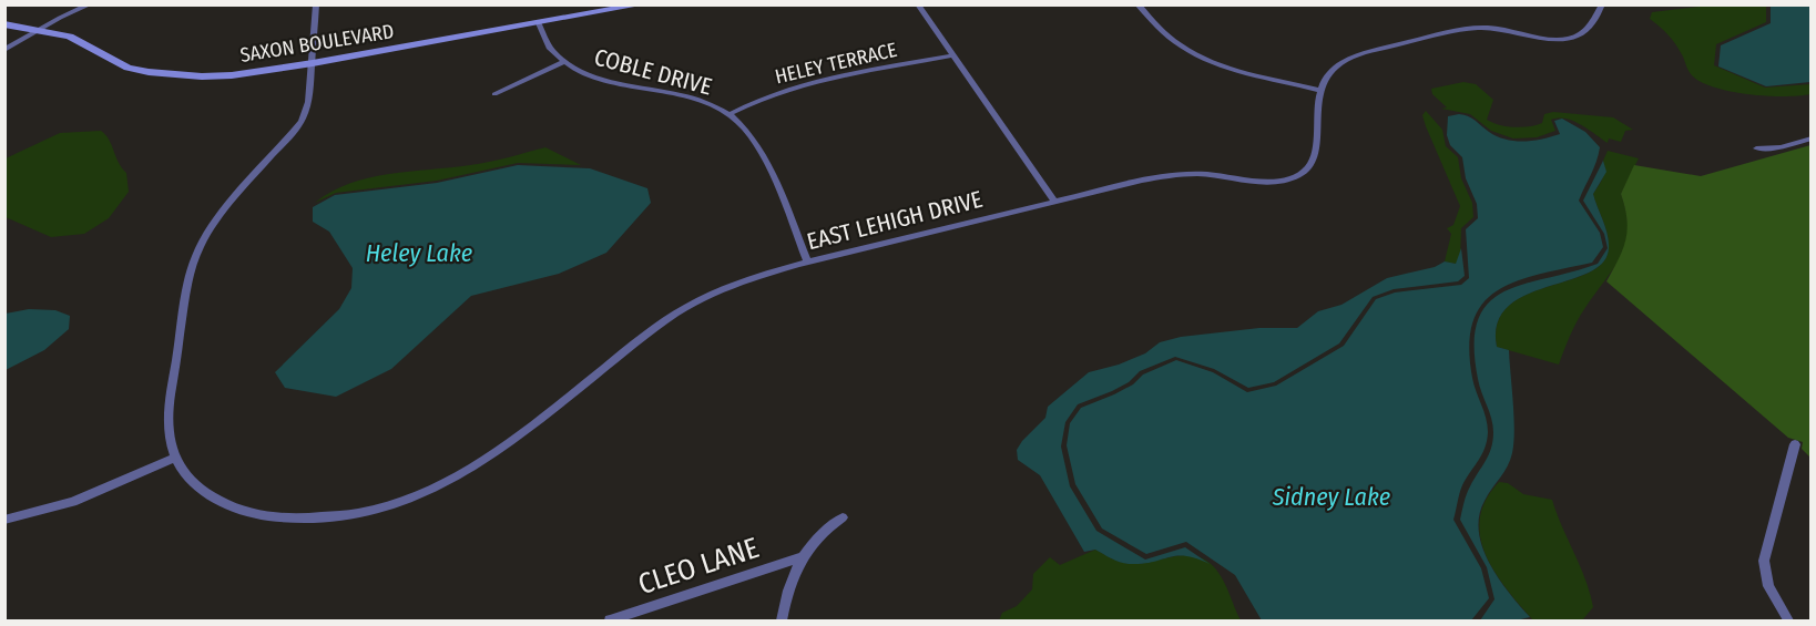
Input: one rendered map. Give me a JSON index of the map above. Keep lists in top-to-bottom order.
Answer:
{
  "streets": {
    "main road": ["SAXON BOULEVARD"],
    "street": [
      "HELEY TERRACE",
      "COBLE DRIVE",
      "EAST LEHIGH DRIVE",
      "CLEO LANE"
    ]
  },
  "crossings": [
    ["SAXON BOULEVARD", "COBLE DRIVE"],
    ["HELEY TERRACE", "COBLE DRIVE"],
    ["COBLE DRIVE", "EAST LEHIGH DRIVE"]
  ],
  "water": ["Heley Lake", "Sidney Lake"]
}
